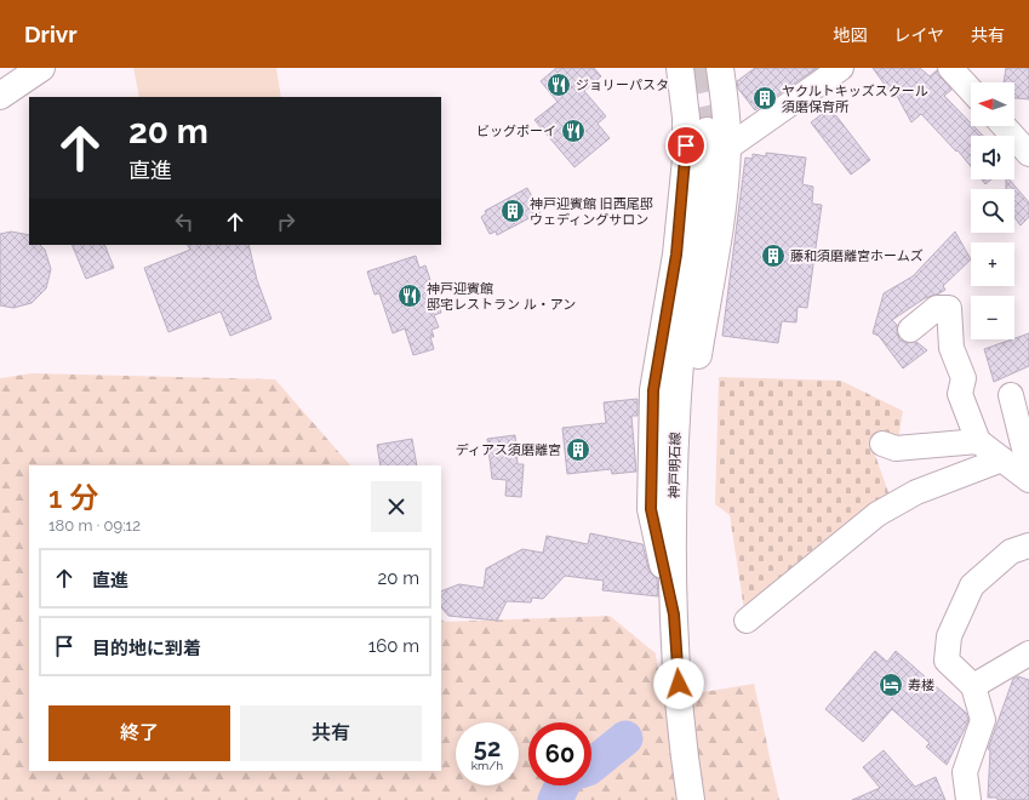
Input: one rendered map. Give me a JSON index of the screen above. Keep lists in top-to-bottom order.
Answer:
{
  "streets": {
    "main road": ["神戸明石線"]
  },
  "places": {
    "restaurant": ["ジョリーパスタ", "ビッグボーイ", "神戸迎賓館 邸宅レストラン ル・アン"],
    "building": [
      "ヤクルトキッズスクール 須磨保育所",
      "神戸迎賓館 旧西尾邸 ウェディングサロン",
      "藤和須磨離宮ホームズ",
      "ディアス須磨離宮"
    ],
    "hotel": ["寿楼"]
  },
  "north": "left",
  "page": {
    "header": "Drivr",
    "nav": ["地図", "レイヤ", "共有"],
    "map_buttons": ["+", "−"],
    "turn": ["20 m", "直進"],
    "heading": ["1 分", "180 m · 09:12"],
    "list": [
      {
        "name": "直進",
        "value": "20 m"
      },
      {
        "name": "目的地に到着",
        "value": "160 m"
      }
    ],
    "buttons": ["終了", "共有"],
    "speed": "52 km/h",
    "limit": "60"
  }
}
